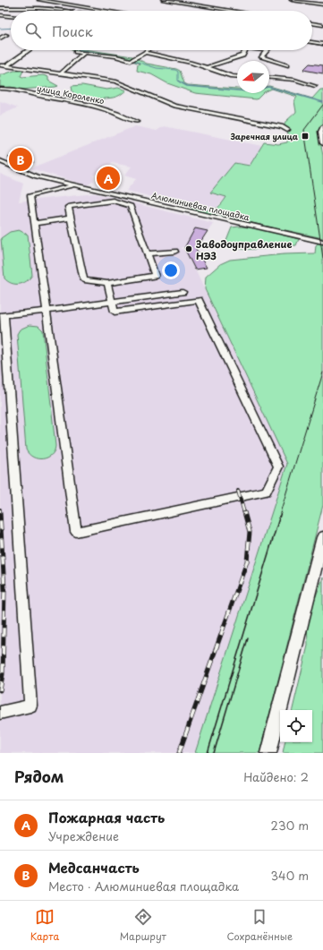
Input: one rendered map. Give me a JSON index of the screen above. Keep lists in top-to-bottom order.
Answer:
{
  "streets": {
    "street": ["улица Короленко", "Алюминиевая площадка"]
  },
  "places": {
    "transit": ["Заречная улица"],
    "other": ["Заводоуправление НЭЗ"]
  },
  "north": "left",
  "page": {
    "search": "Поиск",
    "pins": ["B", "A"],
    "heading": ["Рядом", "Найдено: 2"],
    "list": [
      {
        "mark": "A",
        "name": "Пожарная часть",
        "note": "Учреждение",
        "value": "230 m"
      },
      {
        "mark": "B",
        "name": "Медсанчасть",
        "note": "Место · Алюминиевая площадка",
        "value": "340 m"
      }
    ],
    "nav": ["Карта", "Маршрут", "Сохранённые"]
  }
}
